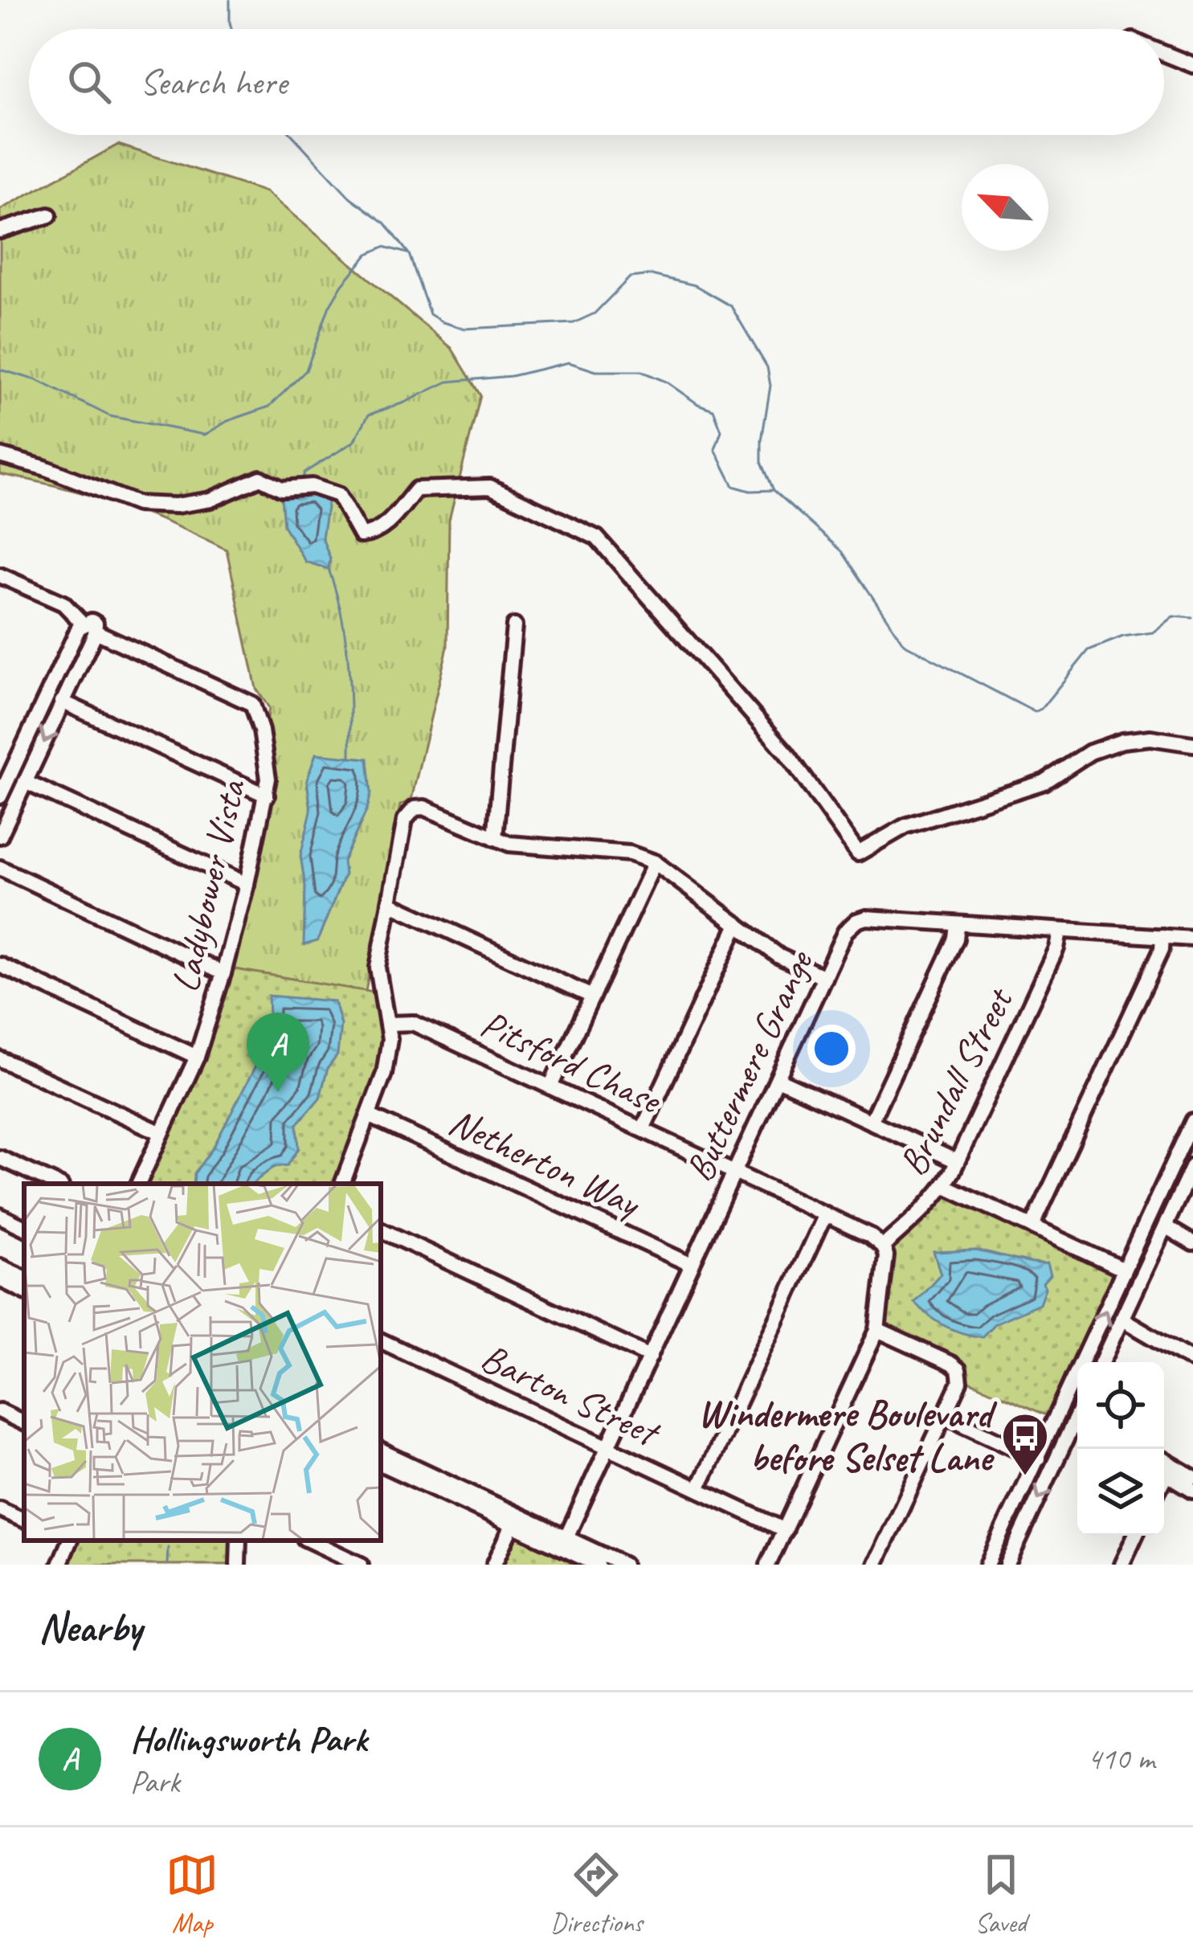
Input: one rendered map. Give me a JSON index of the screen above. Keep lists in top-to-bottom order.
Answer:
{
  "streets": {
    "street": [
      "Ladybower Vista",
      "Pitsford Chase",
      "Buttermere Grange",
      "Brundall Street",
      "Netherton Way",
      "Barton Street"
    ]
  },
  "crossings": [
    ["Pitsford Chase", "Buttermere Grange"],
    ["Pitsford Chase", "Brundall Street"],
    ["Buttermere Grange", "Brundall Street"],
    ["Buttermere Grange", "Netherton Way"],
    ["Buttermere Grange", "Barton Street"]
  ],
  "places": {
    "bus stop": ["Windermere Boulevard before Selset Lane"]
  },
  "north": "top left",
  "page": {
    "search": "Search here",
    "pins": "A",
    "heading": "Nearby",
    "list": [
      {
        "mark": "A",
        "name": "Hollingsworth Park",
        "note": "Park",
        "value": "410 m"
      }
    ],
    "nav": ["Map", "Directions", "Saved"]
  }
}
